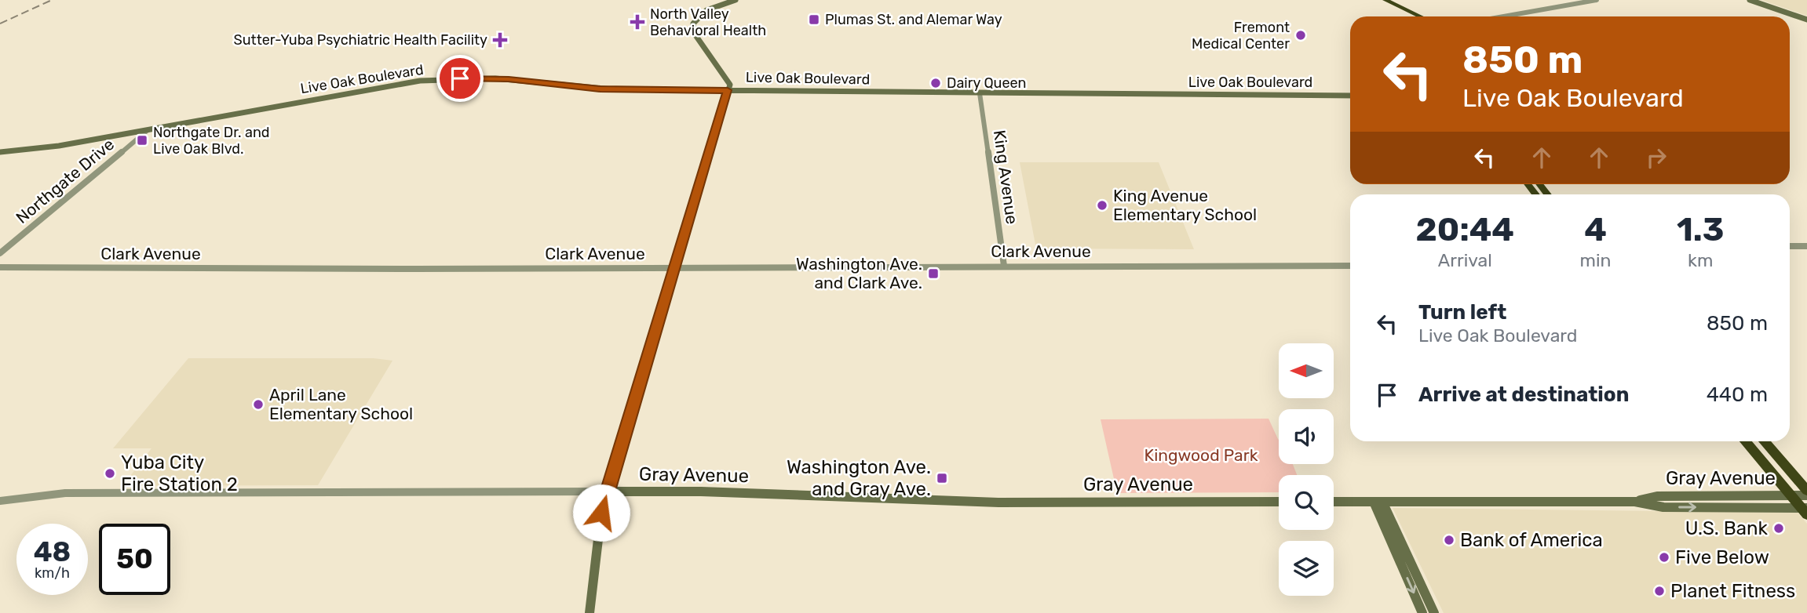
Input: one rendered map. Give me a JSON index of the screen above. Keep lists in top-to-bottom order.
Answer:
{
  "streets": {
    "main road": ["Live Oak Boulevard", "Gray Avenue"],
    "street": ["King Avenue", "Northgate Drive", "Clark Avenue"]
  },
  "crossings": [
    ["Live Oak Boulevard", "King Avenue"],
    ["Live Oak Boulevard", "Northgate Drive"],
    ["King Avenue", "Clark Avenue"]
  ],
  "parks": ["Kingwood Park"],
  "places": {
    "transit": [
      "Plumas St. and Alemar Way",
      "Northgate Dr. and Live Oak Blvd.",
      "Washington Ave. and Clark Ave.",
      "Washington Ave. and Gray Ave."
    ],
    "health": ["North Valley Behavioral Health", "Sutter-Yuba Psychiatric Health Facility"],
    "other": [
      "Fremont Medical Center",
      "Dairy Queen",
      "King Avenue Elementary School",
      "April Lane Elementary School",
      "Yuba City Fire Station 2",
      "U.S. Bank",
      "Bank of America",
      "Five Below",
      "Planet Fitness"
    ]
  },
  "north": "left",
  "page": {
    "turn": ["850 m", "Live Oak Boulevard"],
    "eta": [
      "20:44",
      "Arrival",
      "4",
      "min",
      "1.3",
      "km"
    ],
    "list": [
      {
        "name": "Turn left",
        "note": "Live Oak Boulevard",
        "value": "850 m"
      },
      {
        "name": "Arrive at destination",
        "value": "440 m"
      }
    ],
    "speed": "48 km/h",
    "limit": "50"
  }
}
